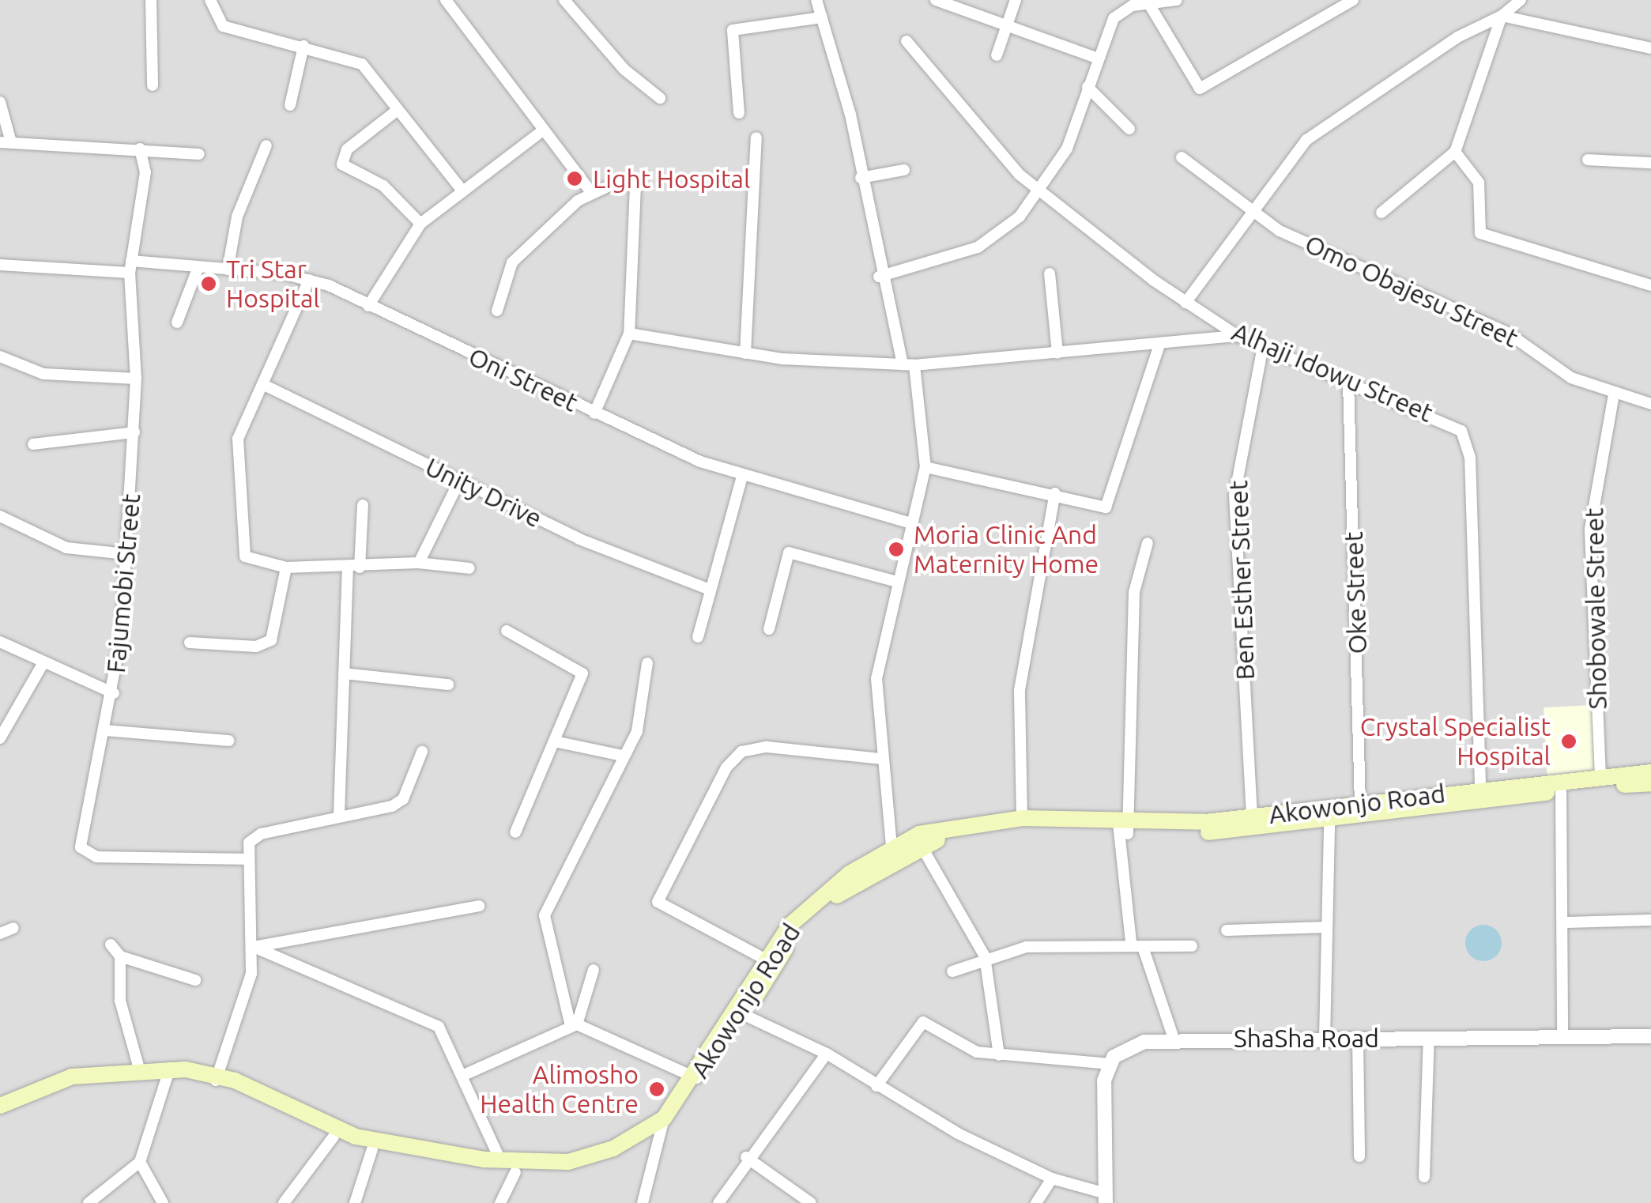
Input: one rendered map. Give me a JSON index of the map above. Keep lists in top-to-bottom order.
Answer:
{
  "streets": {
    "main road": ["Akowonjo Road"],
    "street": [
      "Omo Obajesu Street",
      "Alhaji Idowu Street",
      "Oni Street",
      "Unity Drive",
      "Ben Esther Street",
      "Fajumobi Street",
      "Oke Street",
      "Shobowale Street",
      "ShaSha Road"
    ]
  },
  "crossings": [
    ["Omo Obajesu Street", "Shobowale Street"],
    ["Alhaji Idowu Street", "Ben Esther Street"],
    ["Alhaji Idowu Street", "Oke Street"],
    ["Alhaji Idowu Street", "Akowonjo Road"],
    ["Oni Street", "Fajumobi Street"],
    ["Ben Esther Street", "Akowonjo Road"],
    ["Oke Street", "Akowonjo Road"],
    ["Shobowale Street", "Akowonjo Road"]
  ],
  "places": [
    "Light Hospital",
    "Tri Star Hospital",
    "Moria Clinic And Maternity Home",
    "Crystal Specialist Hospital",
    "Alimosho Health Centre"
  ]
}
